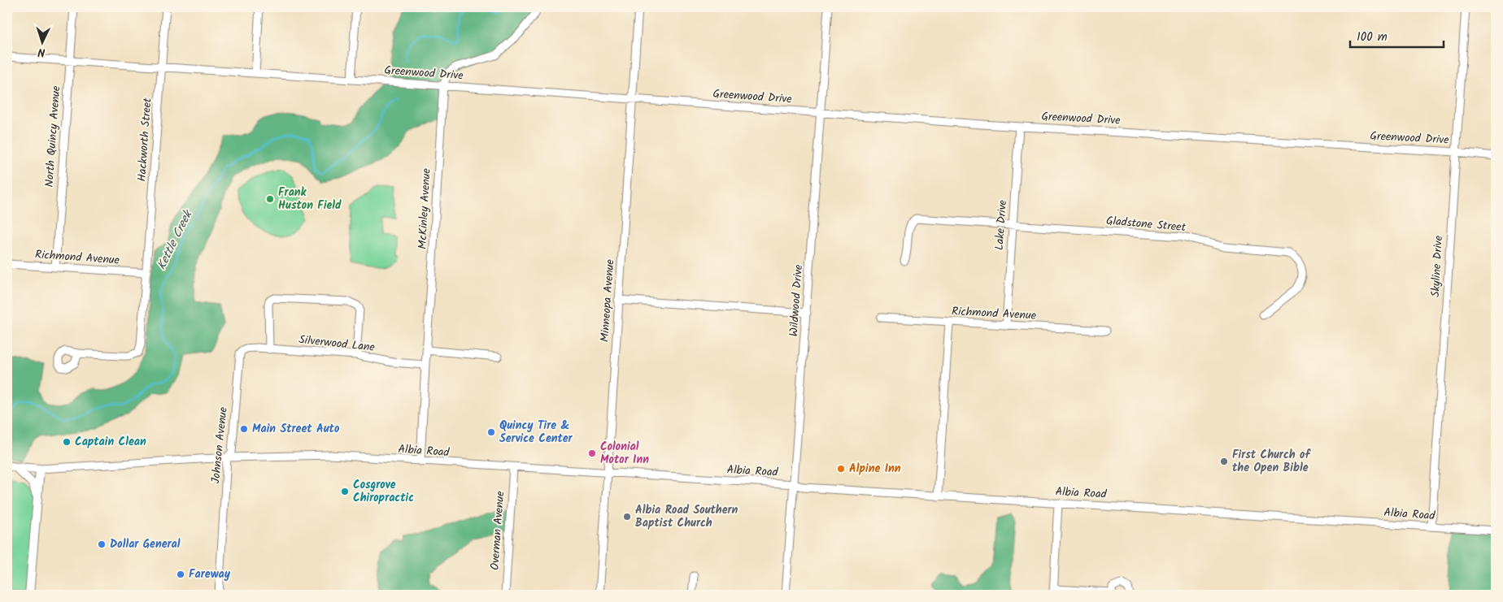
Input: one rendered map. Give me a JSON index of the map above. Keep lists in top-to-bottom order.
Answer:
{
  "streets": {
    "main road": ["Albia Road"],
    "street": [
      "Greenwood Drive",
      "North Quincy Avenue",
      "Hackworth Street",
      "McKinley Avenue",
      "Gladstone Street",
      "Lake Drive",
      "Richmond Avenue",
      "Skyline Drive",
      "Minneopa Avenue",
      "Wildwood Drive",
      "Silverwood Lane",
      "Johnson Avenue",
      "Overman Avenue"
    ]
  },
  "crossings": [
    ["Greenwood Drive", "North Quincy Avenue"],
    ["Greenwood Drive", "Hackworth Street"],
    ["Greenwood Drive", "McKinley Avenue"],
    ["Greenwood Drive", "Lake Drive"],
    ["Greenwood Drive", "Skyline Drive"],
    ["Greenwood Drive", "Minneopa Avenue"],
    ["Greenwood Drive", "Wildwood Drive"],
    ["North Quincy Avenue", "Richmond Avenue"],
    ["Hackworth Street", "Richmond Avenue"],
    ["McKinley Avenue", "Silverwood Lane"],
    ["McKinley Avenue", "Albia Road"],
    ["Gladstone Street", "Lake Drive"],
    ["Lake Drive", "Richmond Avenue"],
    ["Skyline Drive", "Albia Road"],
    ["Minneopa Avenue", "Albia Road"],
    ["Wildwood Drive", "Albia Road"],
    ["Silverwood Lane", "Johnson Avenue"],
    ["Johnson Avenue", "Albia Road"],
    ["Albia Road", "Overman Avenue"]
  ],
  "water": ["Kettle Creek"],
  "places": [
    "Frank Huston Field",
    "Main Street Auto",
    "Quincy Tire & Service Center",
    "Captain Clean",
    "Colonial Motor Inn",
    "First Church of the Open Bible",
    "Alpine Inn",
    "Cosgrove Chiropractic",
    "Albia Road Southern Baptist Church",
    "Dollar General",
    "Fareway"
  ],
  "scale_bar": "100 m",
  "north": "bottom"
}
